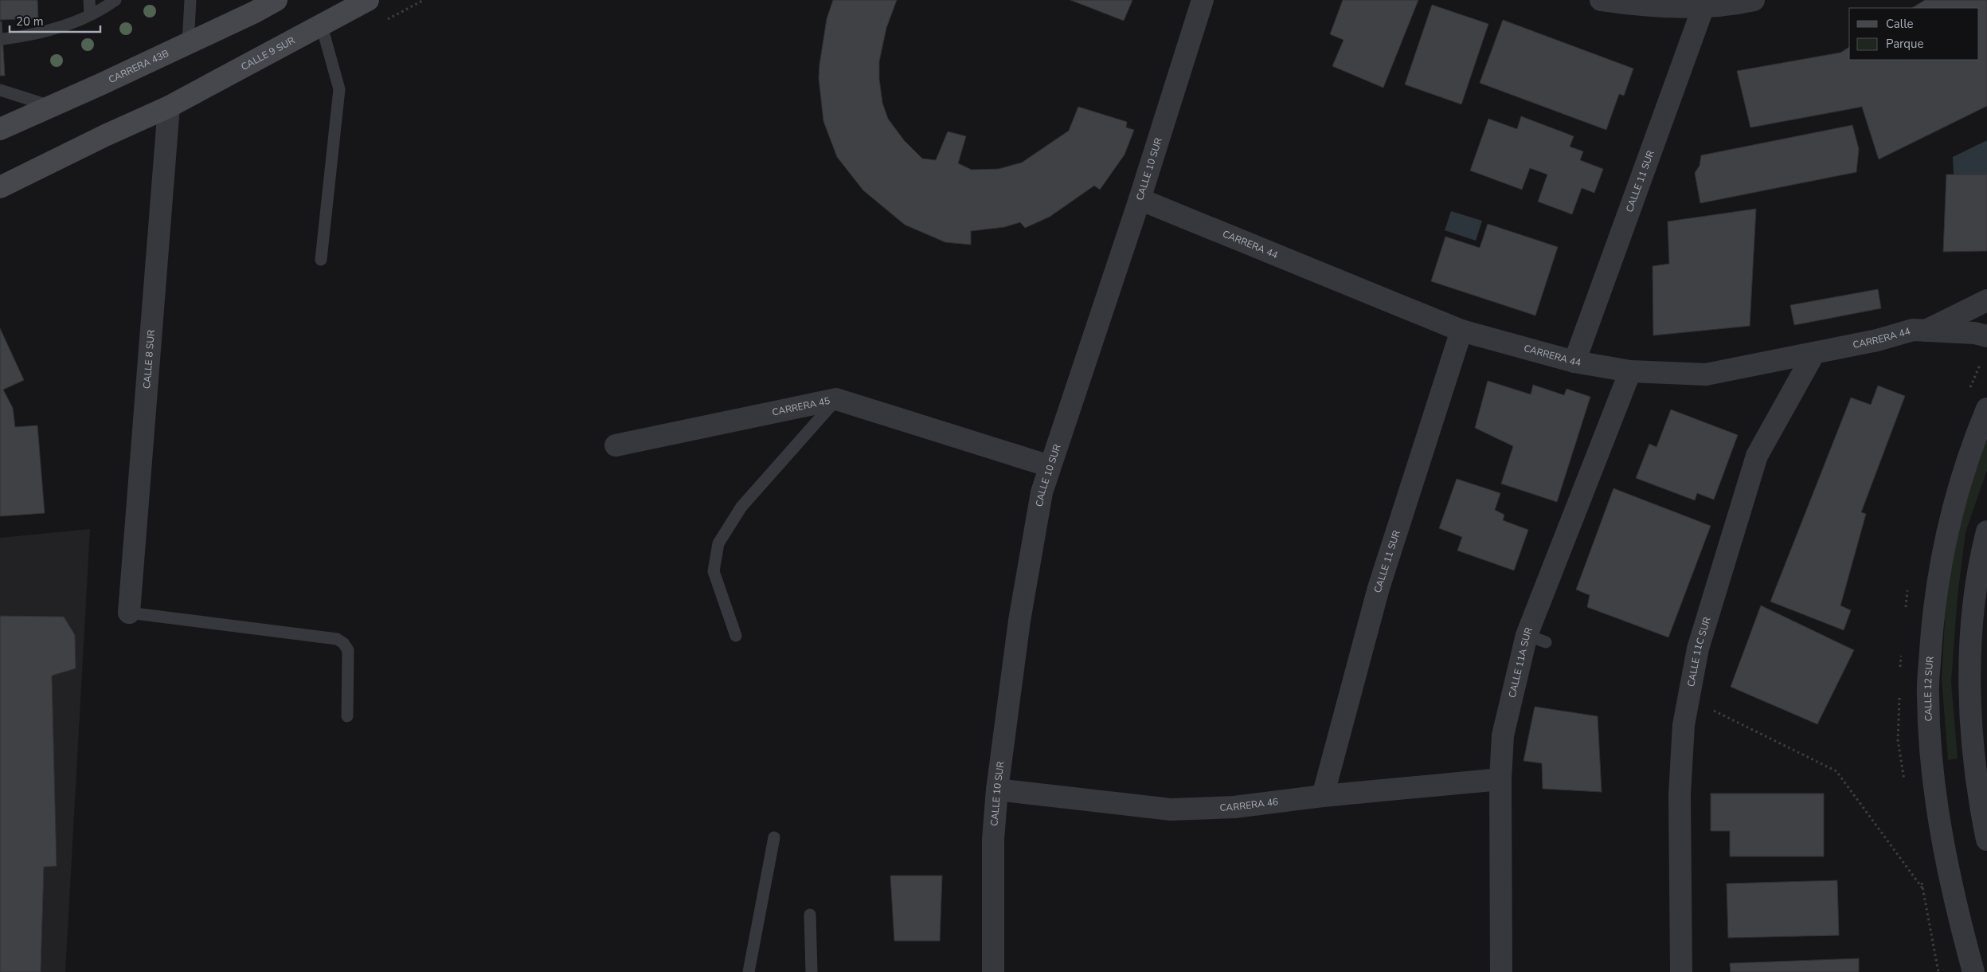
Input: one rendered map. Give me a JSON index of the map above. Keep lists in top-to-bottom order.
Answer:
{
  "streets": {
    "main road": ["CALLE 9 SUR", "CARRERA 43B"],
    "street": [
      "CALLE 10 SUR",
      "CALLE 11 SUR",
      "CARRERA 44",
      "CALLE 8 SUR",
      "CARRERA 45",
      "CALLE 11C SUR",
      "CALLE 11A SUR",
      "CALLE 12 SUR",
      "CARRERA 46"
    ]
  },
  "crossings": [
    ["CALLE 9 SUR", "CALLE 8 SUR"],
    ["CALLE 10 SUR", "CARRERA 44"],
    ["CALLE 10 SUR", "CARRERA 45"],
    ["CALLE 10 SUR", "CARRERA 46"],
    ["CALLE 11 SUR", "CARRERA 44"],
    ["CALLE 11 SUR", "CARRERA 46"],
    ["CARRERA 44", "CALLE 11C SUR"],
    ["CARRERA 44", "CALLE 11A SUR"],
    ["CALLE 11A SUR", "CARRERA 46"]
  ],
  "legend": ["Calle", "Parque"],
  "scale_bar": "20 m"
}
